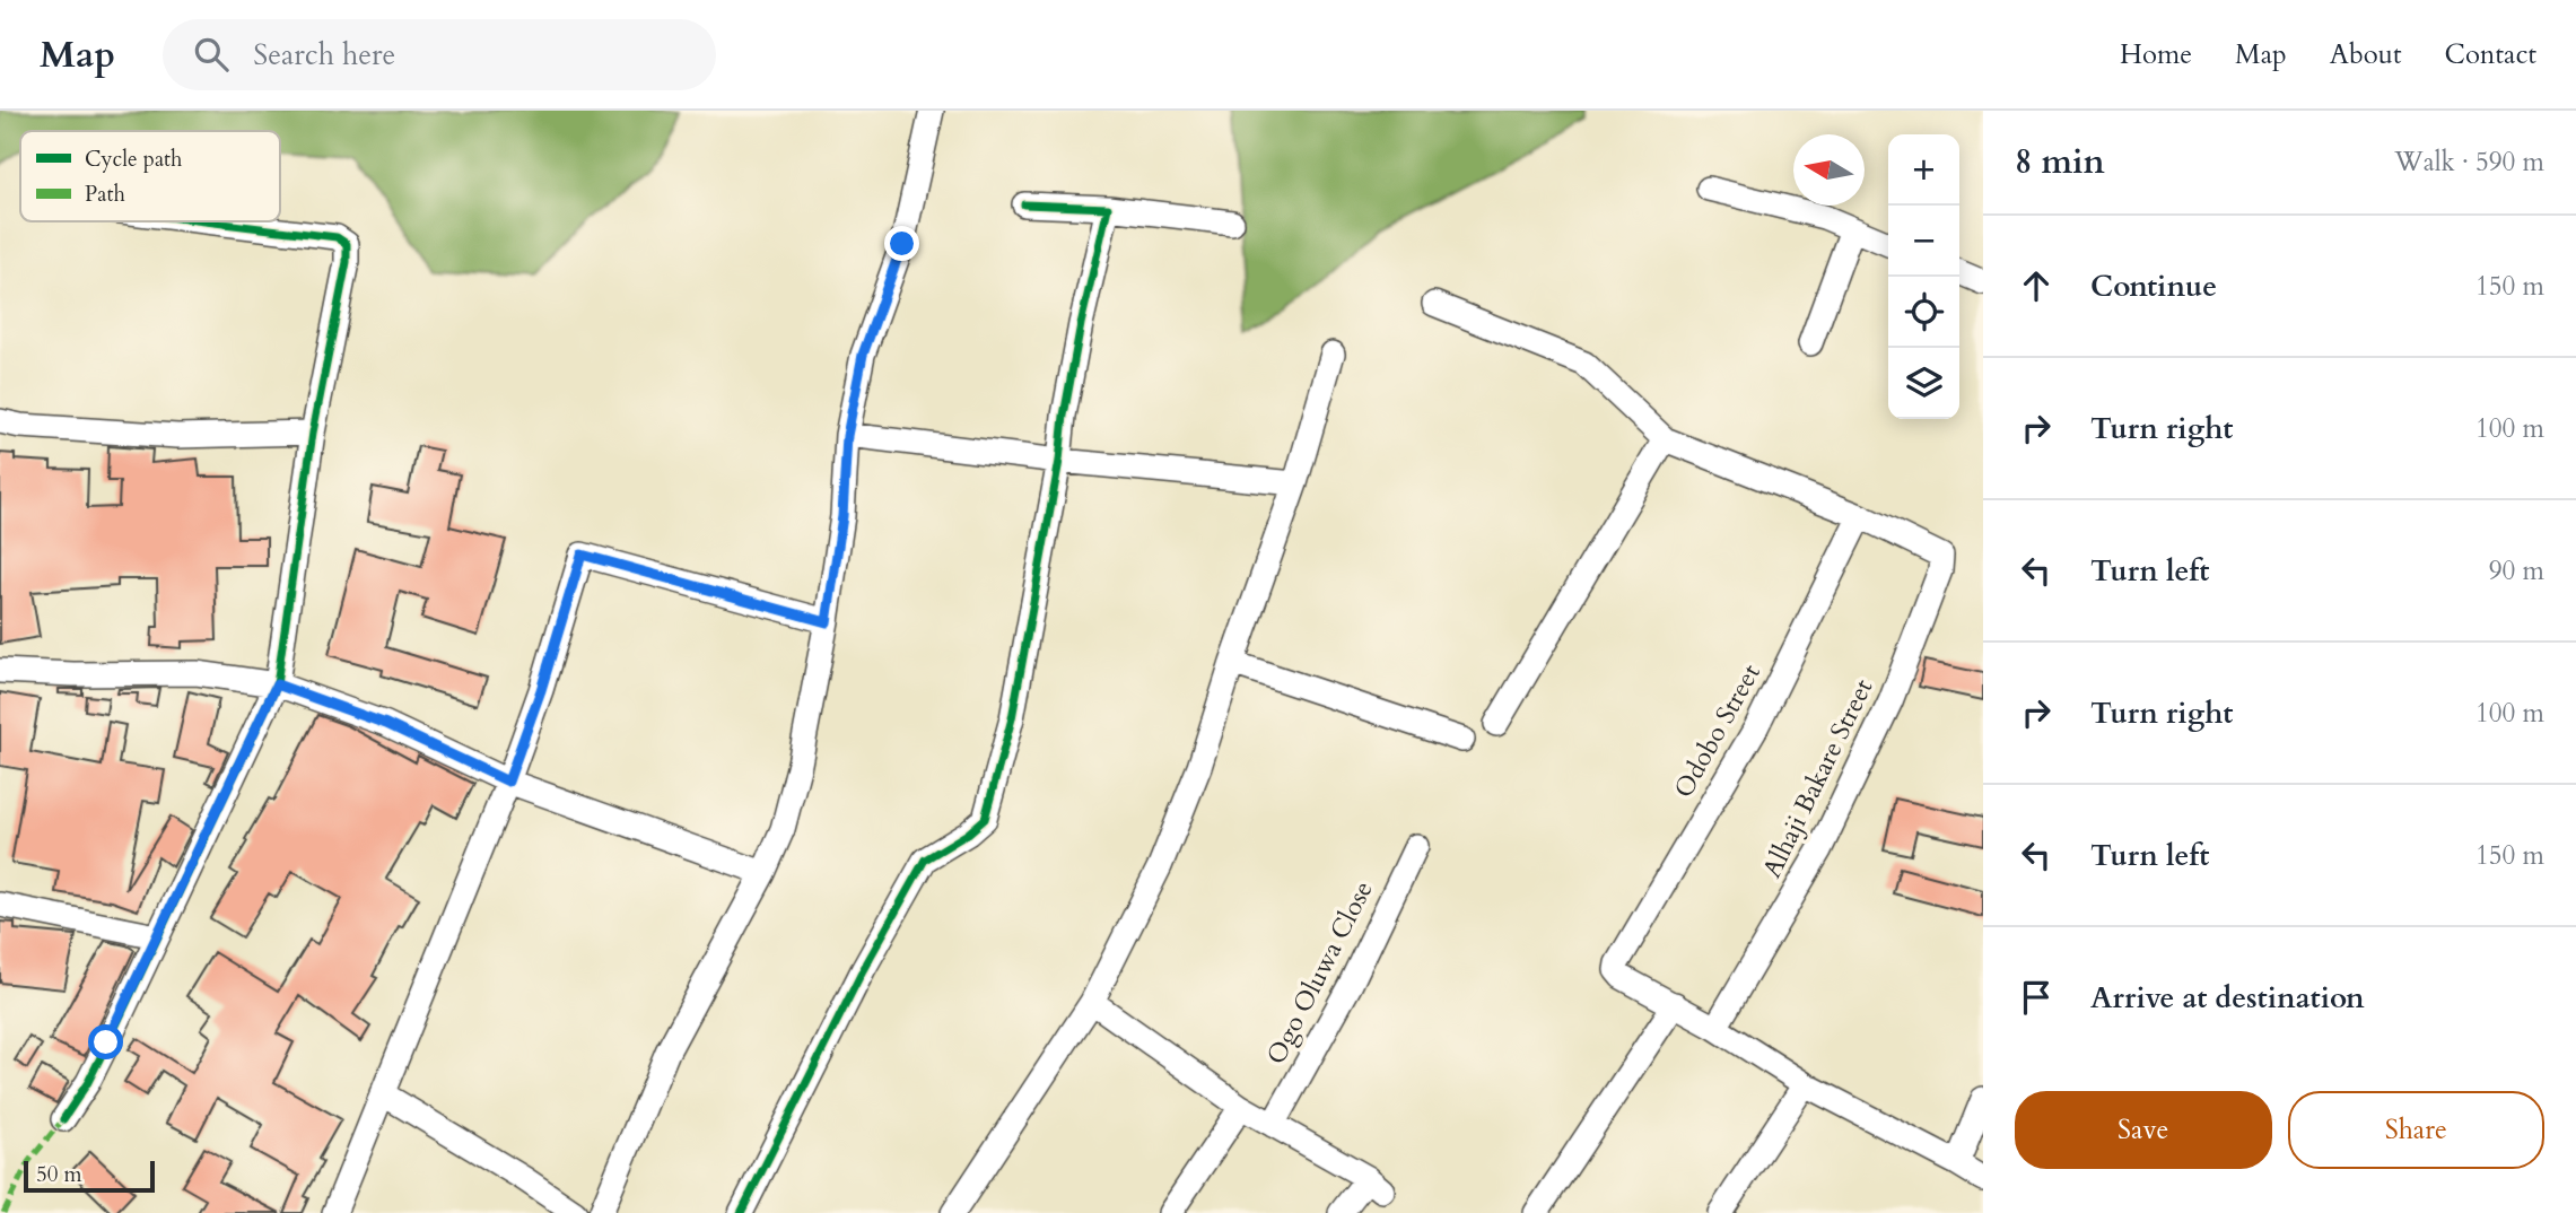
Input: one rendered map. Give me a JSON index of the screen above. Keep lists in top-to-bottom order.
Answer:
{
  "streets": {
    "street": ["Odobo Street", "Alhaji Bakare Street", "Ogo Oluwa Close"]
  },
  "crossings": [
    ["Odobo Street", "Alhaji Bakare Street"]
  ],
  "legend": ["Cycle path", "Path"],
  "scale_bar": "50 m",
  "north": "left",
  "page": {
    "header": "Map",
    "search": "Search here",
    "nav": [
      "Home",
      "Map",
      "About",
      "Contact"
    ],
    "heading": ["8 min", "Walk · 590 m"],
    "map_buttons": ["+", "−"],
    "list": [
      ["Continue", "150 m"],
      ["Turn right", "100 m"],
      ["Turn left", "90 m"],
      ["Turn right", "100 m"],
      ["Turn left", "150 m"],
      "Arrive at destination"
    ],
    "buttons": ["Save", "Share"],
    "scale": "50 m"
  }
}
